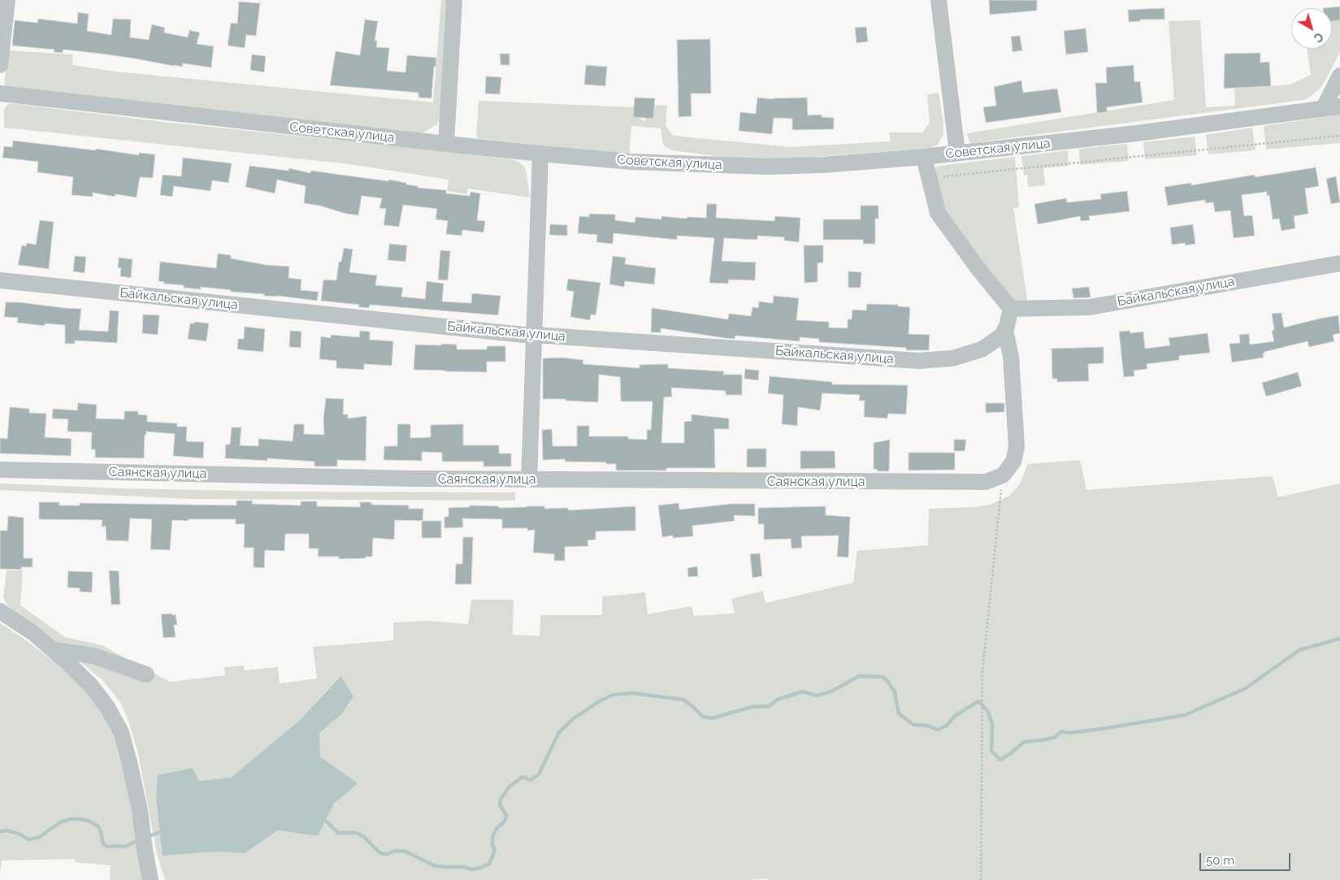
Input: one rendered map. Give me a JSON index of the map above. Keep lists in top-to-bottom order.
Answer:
{
  "streets": {
    "street": ["Советская улица", "Байкальская улица", "Саянская улица"]
  },
  "scale_bar": "50 m",
  "north": "bottom right"
}
